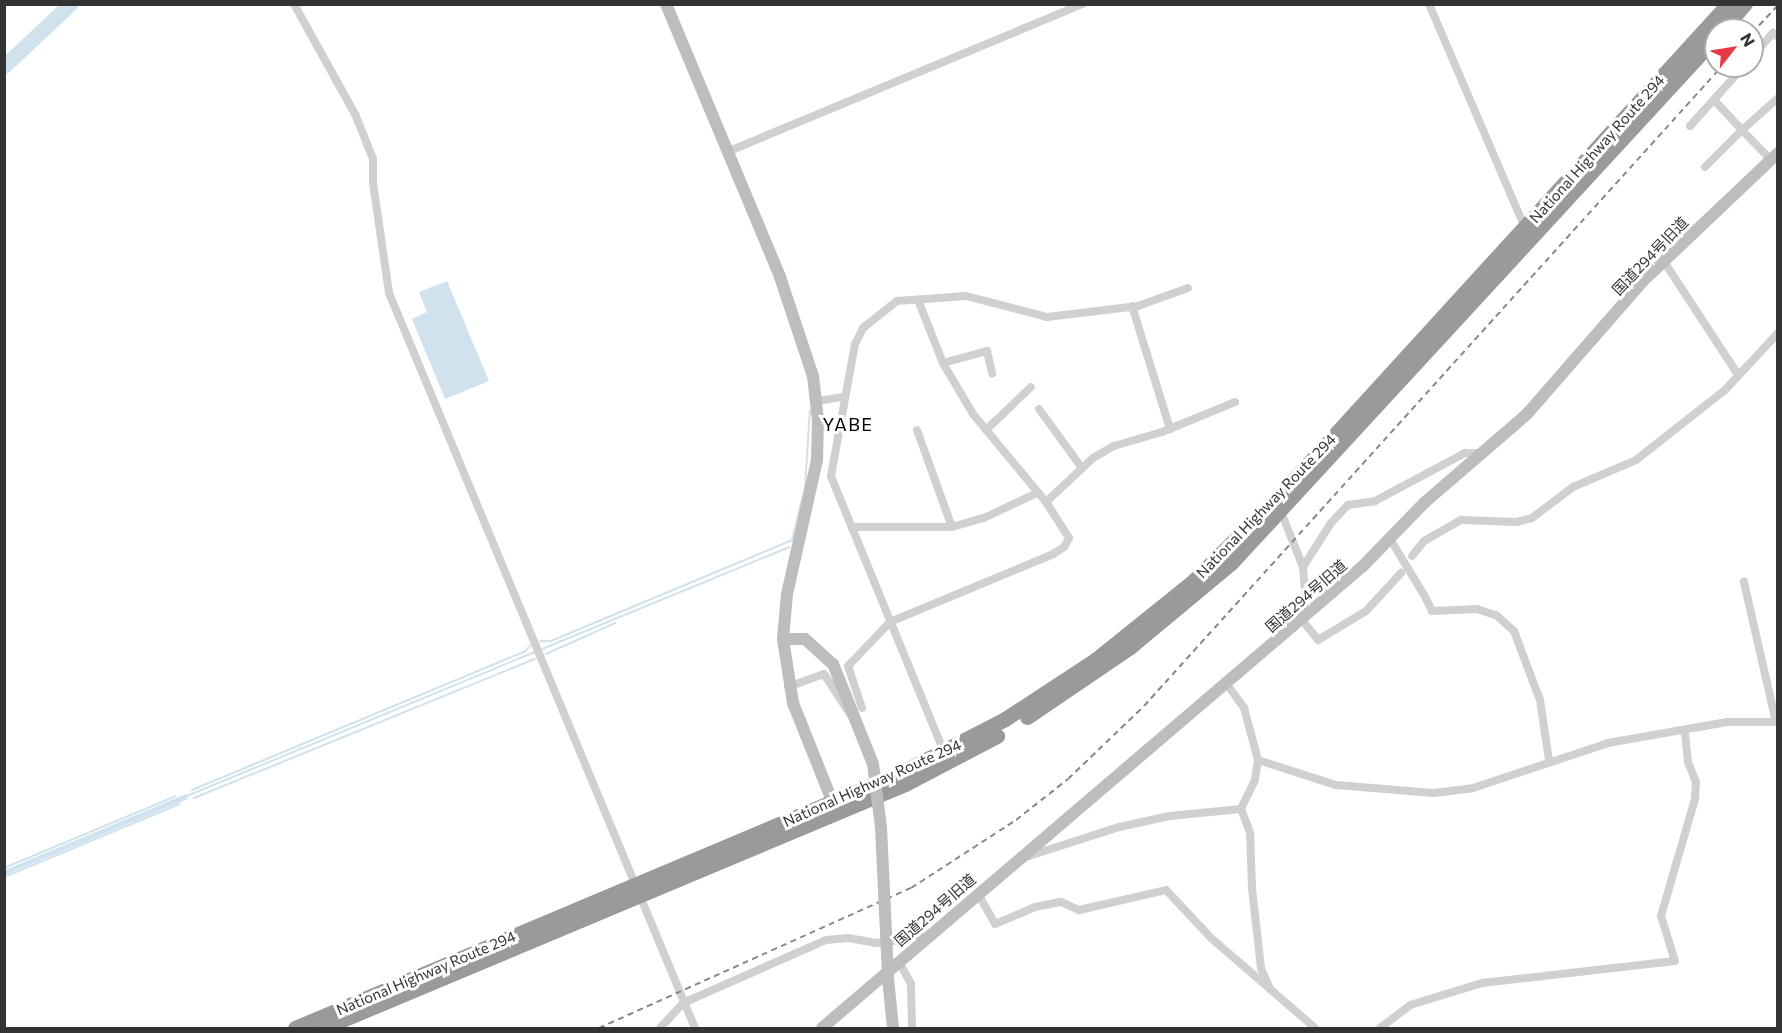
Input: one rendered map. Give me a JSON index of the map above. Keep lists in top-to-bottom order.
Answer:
{
  "streets": {
    "highway": ["National Highway Route 294"],
    "street": ["国道294号旧道"]
  },
  "districts": ["YABE"],
  "north": "top right"
}
